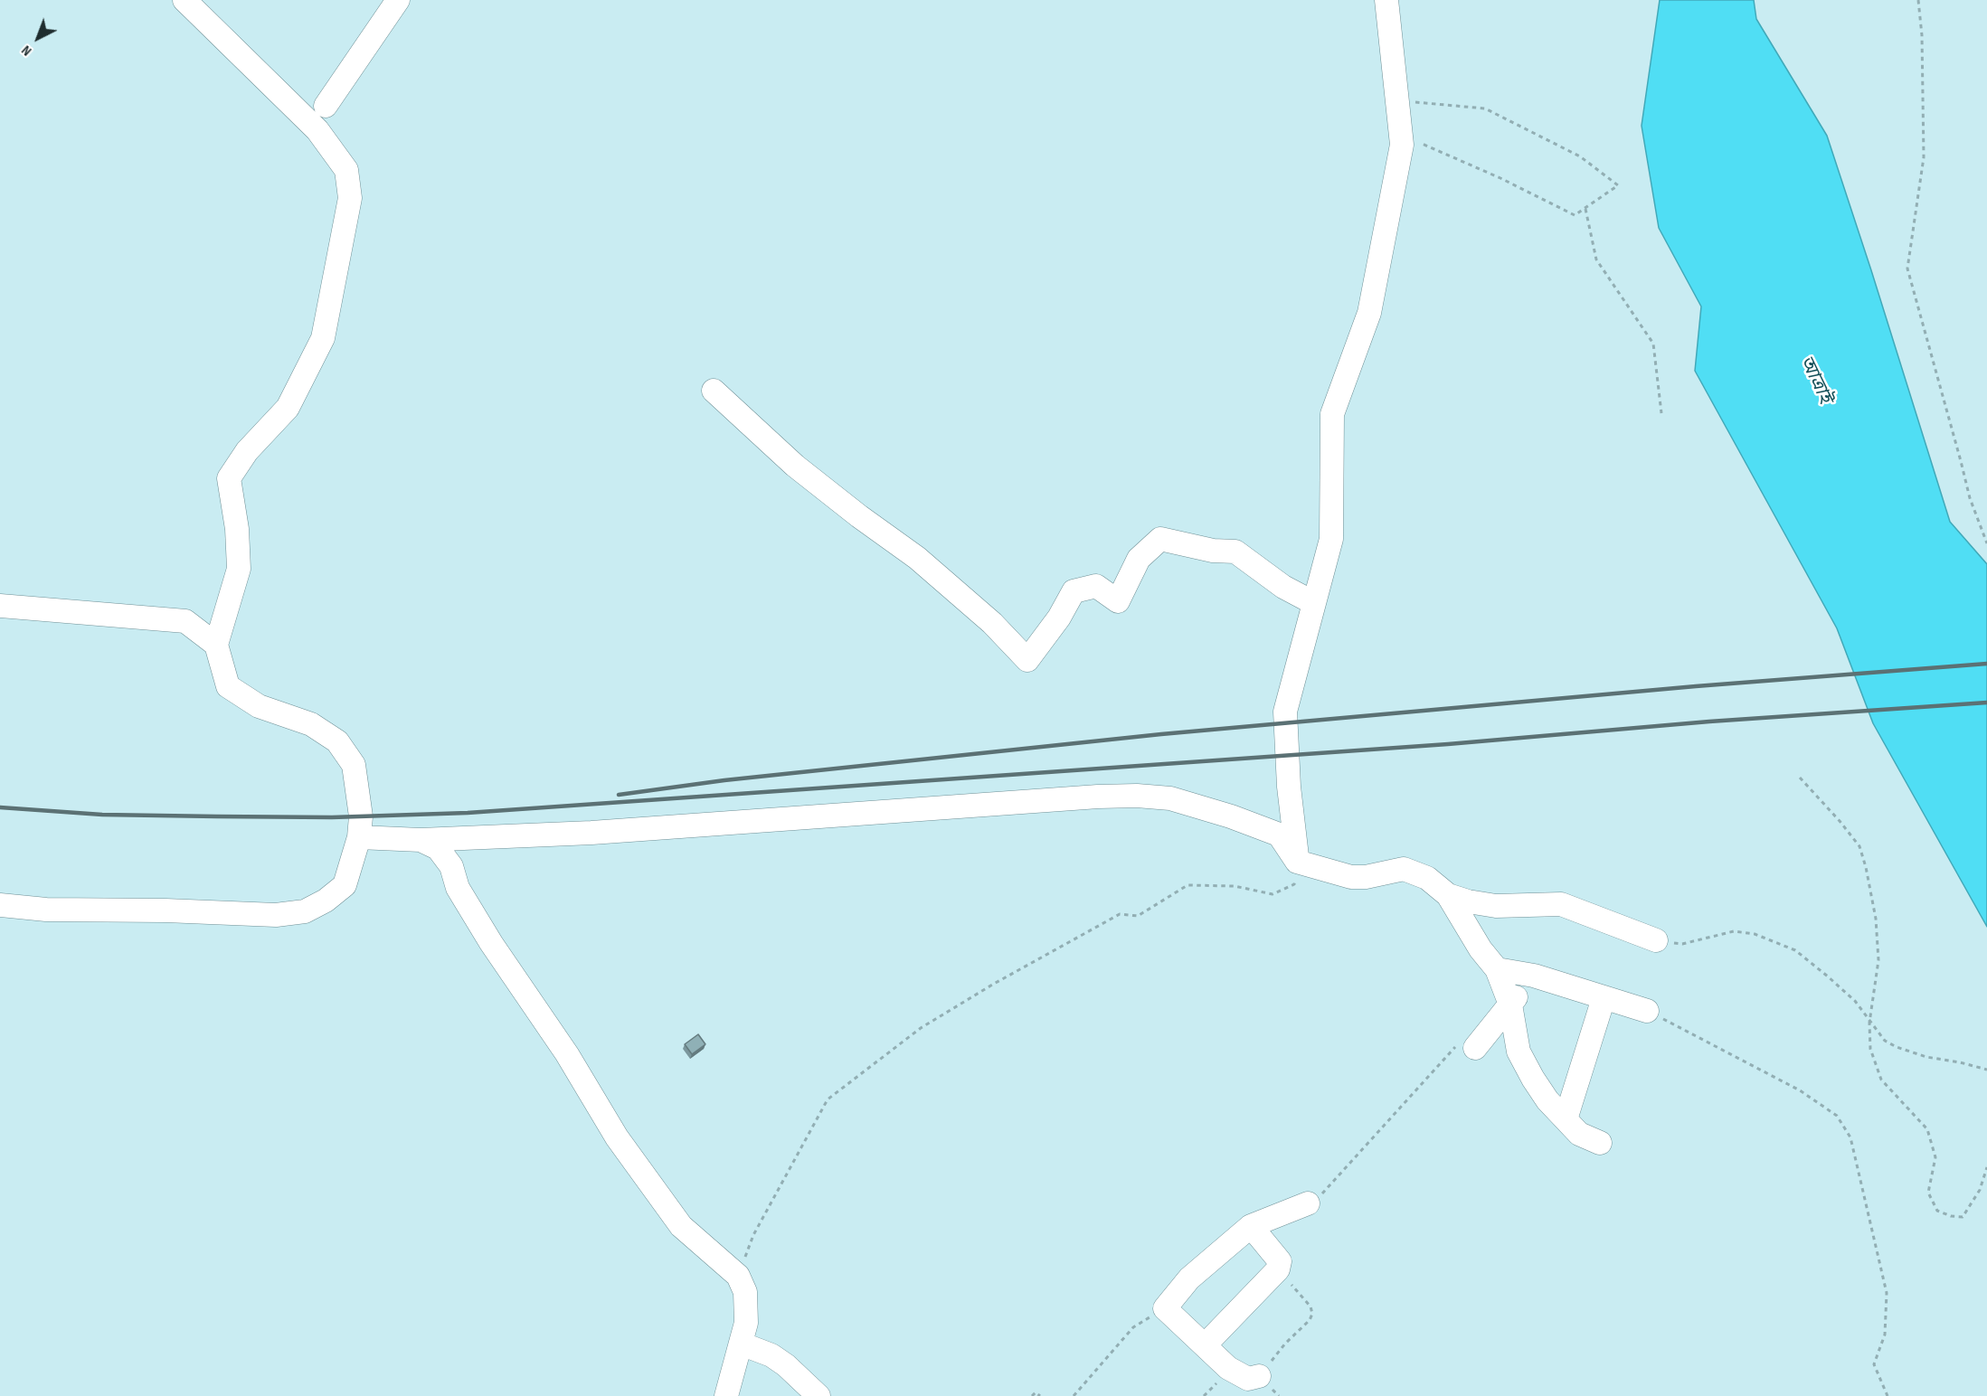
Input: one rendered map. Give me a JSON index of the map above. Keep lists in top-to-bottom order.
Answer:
{
  "water": ["আত্রাই"],
  "north": "bottom left"
}
